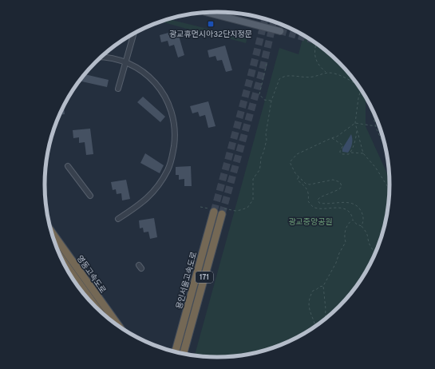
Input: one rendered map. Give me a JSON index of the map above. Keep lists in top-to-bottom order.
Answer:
{
  "streets": {
    "highway": ["영동고속도로", "171", "용인서울고속도로"]
  },
  "parks": ["광교중앙공원"],
  "places": {
    "transit": ["광교휴먼시아32단지정문"]
  }
}
